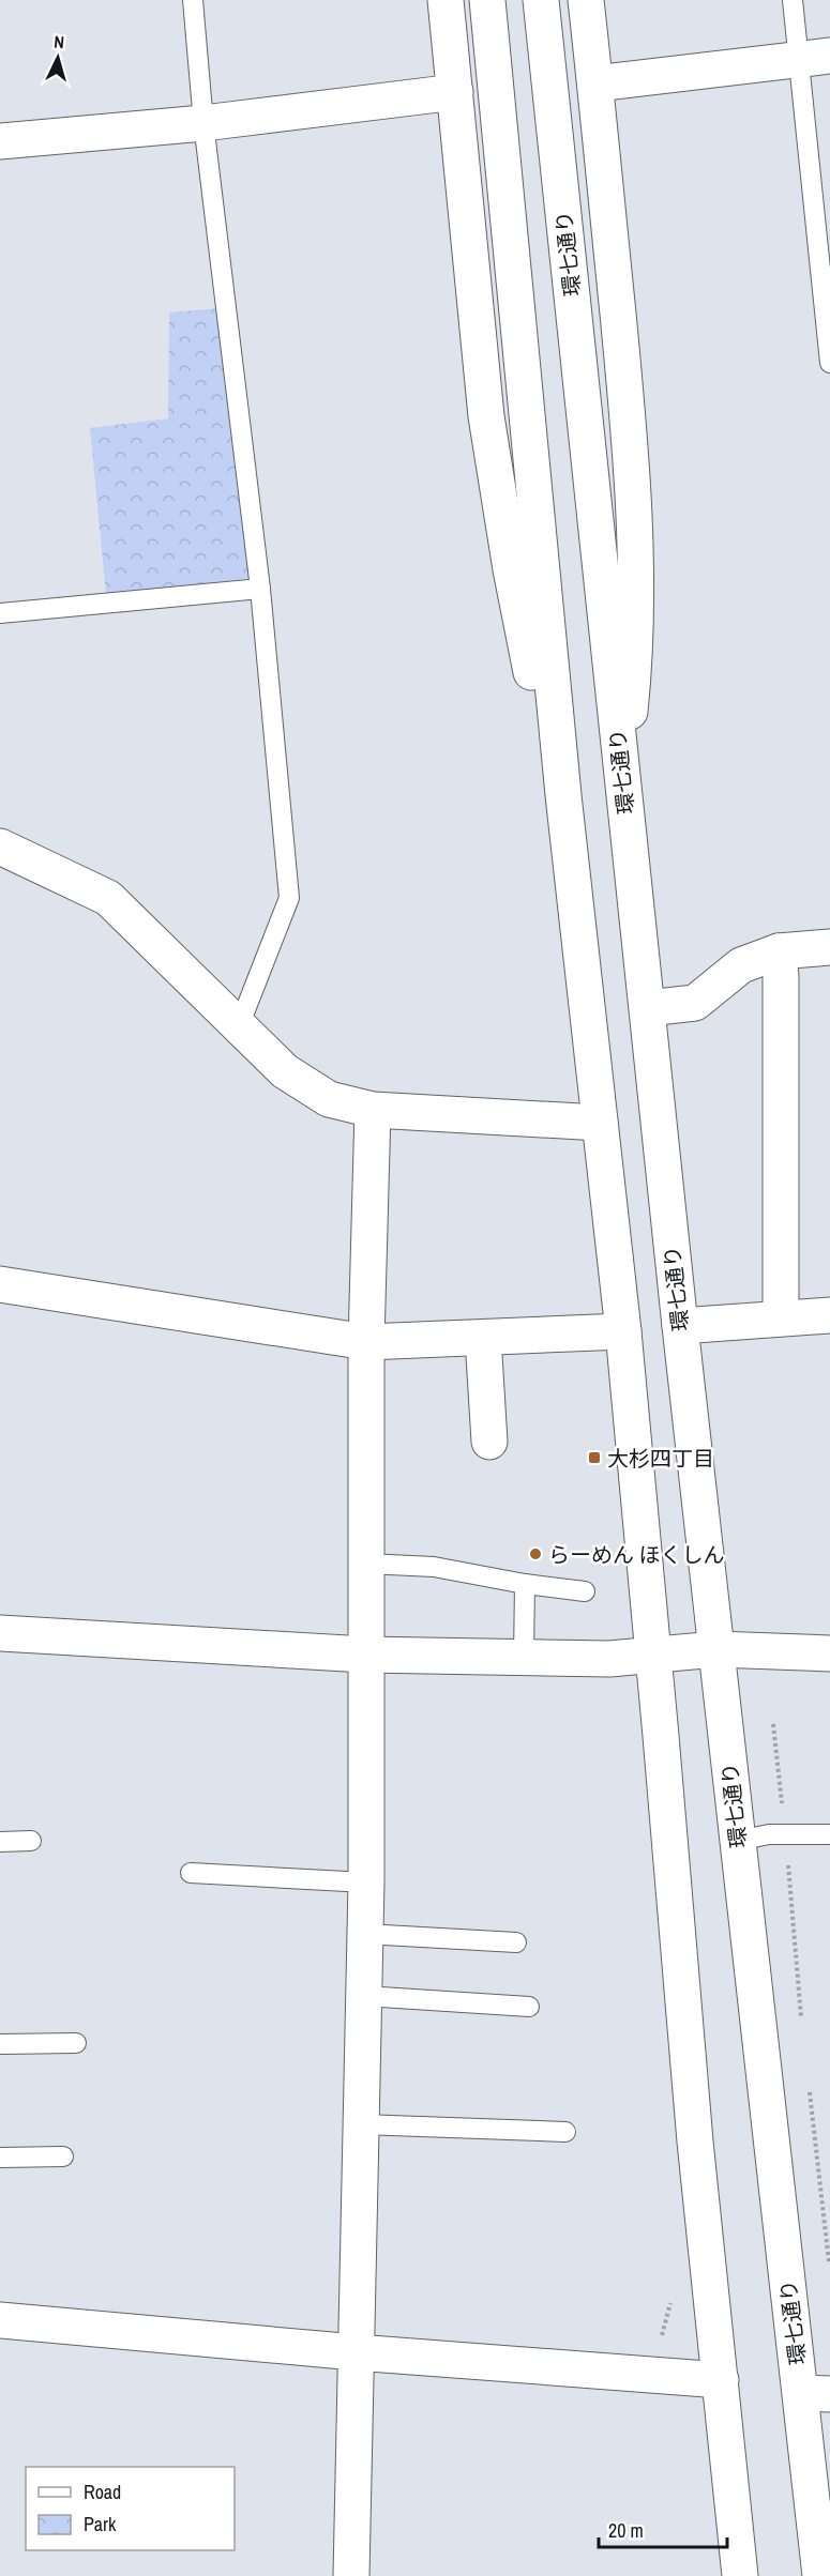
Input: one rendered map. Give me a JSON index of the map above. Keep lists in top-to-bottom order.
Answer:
{
  "streets": {
    "main road": ["環七通り"]
  },
  "places": {
    "transit": ["大杉四丁目"],
    "other": ["らーめん ほくしん"]
  },
  "legend": ["Road", "Park"],
  "scale_bar": "20 m",
  "north": "top"
}
